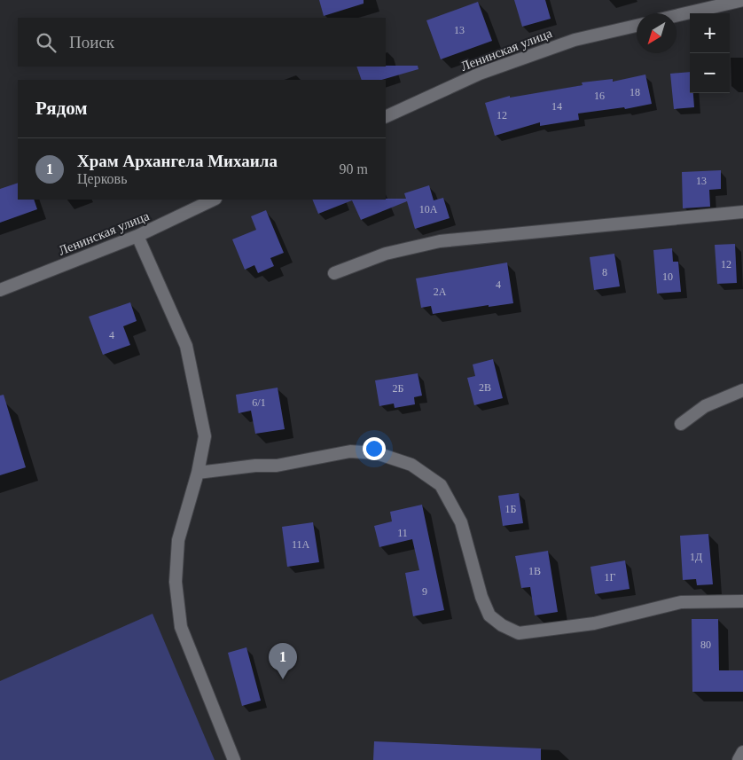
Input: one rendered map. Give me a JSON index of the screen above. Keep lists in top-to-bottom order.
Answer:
{
  "streets": {
    "street": ["Ленинская улица"]
  },
  "house_numbers": [
    "13",
    "18",
    "16",
    "14",
    "12",
    "13",
    "10А",
    "12",
    "8",
    "10",
    "4",
    "2А",
    "4",
    "2В",
    "2Б",
    "6/1",
    "1Б",
    "11",
    "11А",
    "1Д",
    "1В",
    "1Г",
    "9",
    "80"
  ],
  "north": "bottom left",
  "page": {
    "map_buttons": ["+", "−"],
    "search": "Поиск",
    "heading": "Рядом",
    "list": [
      {
        "mark": "1",
        "name": "Храм Архангела Михаила",
        "note": "Церковь",
        "value": "90 m"
      }
    ],
    "pins": "1"
  }
}
